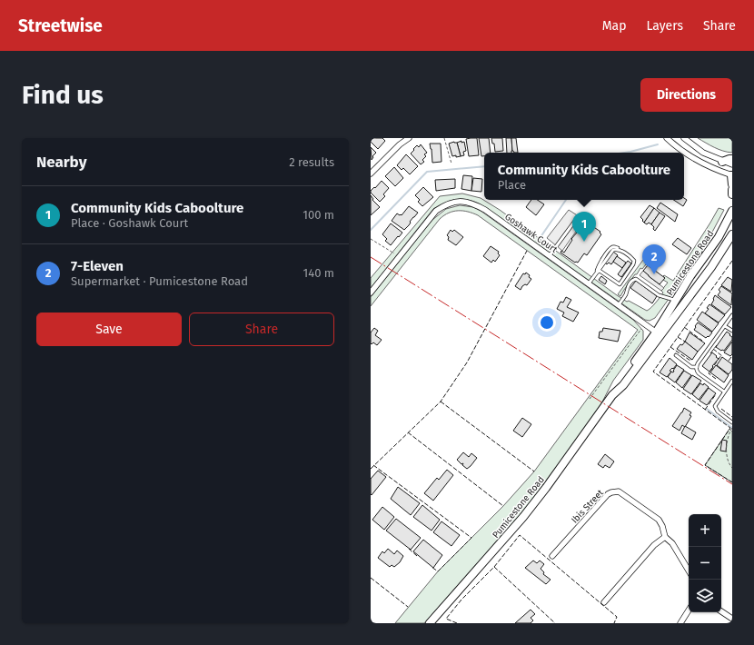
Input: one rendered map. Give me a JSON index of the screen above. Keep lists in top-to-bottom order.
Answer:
{
  "streets": {
    "main road": ["Pumicestone Road"],
    "street": ["Goshawk Court", "Ibis Street"]
  },
  "crossings": [
    ["Goshawk Court", "Pumicestone Road"]
  ],
  "page": {
    "header": "Streetwise",
    "nav": ["Map", "Layers", "Share"],
    "buttons": [
      "Directions",
      ["Save", "Share"]
    ],
    "title": "Find us",
    "heading": ["Nearby", "2 results"],
    "popup": ["Community Kids Caboolture", "Place"],
    "list": [
      {
        "mark": "1",
        "name": "Community Kids Caboolture",
        "note": "Place · Goshawk Court",
        "value": "100 m"
      },
      {
        "mark": "2",
        "name": "7-Eleven",
        "note": "Supermarket · Pumicestone Road",
        "value": "140 m"
      }
    ],
    "pins": ["1", "2"],
    "map_buttons": ["+", "−"]
  }
}
